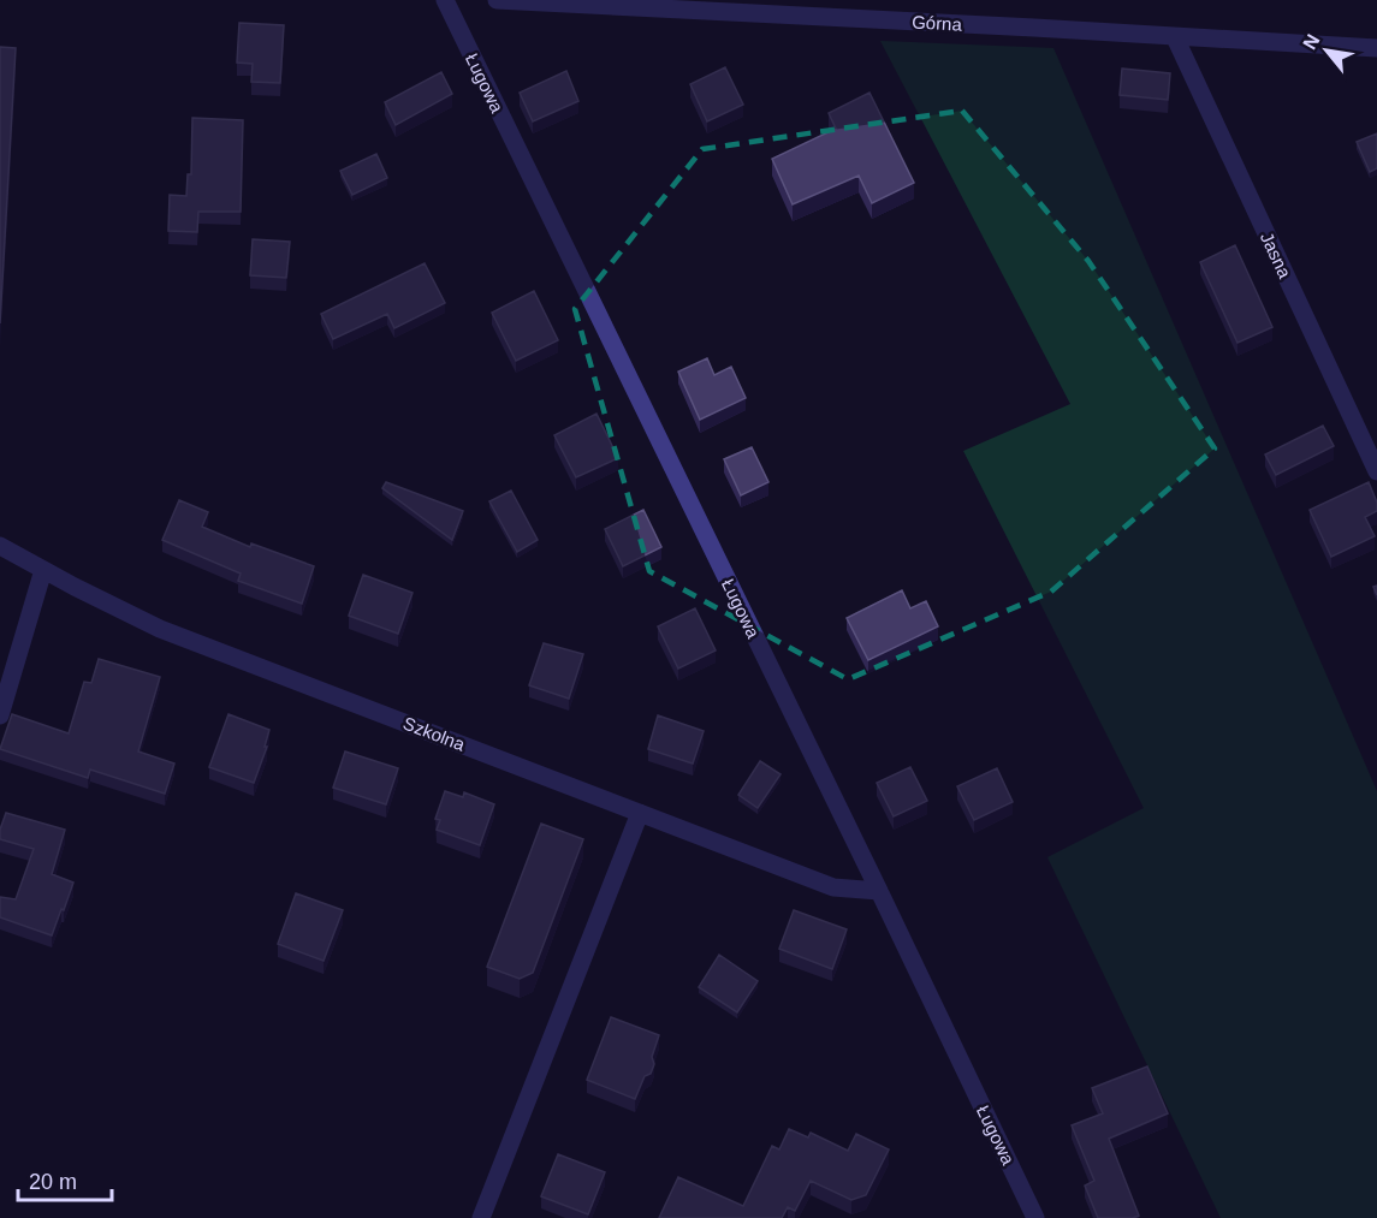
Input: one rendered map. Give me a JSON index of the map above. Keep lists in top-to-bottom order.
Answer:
{
  "streets": {
    "street": [
      "Górna",
      "Ługowa",
      "Jasna",
      "Szkolna"
    ]
  },
  "crossings": [
    ["Górna", "Jasna"],
    ["Ługowa", "Szkolna"]
  ],
  "scale_bar": "20 m",
  "north": "top left"
}
